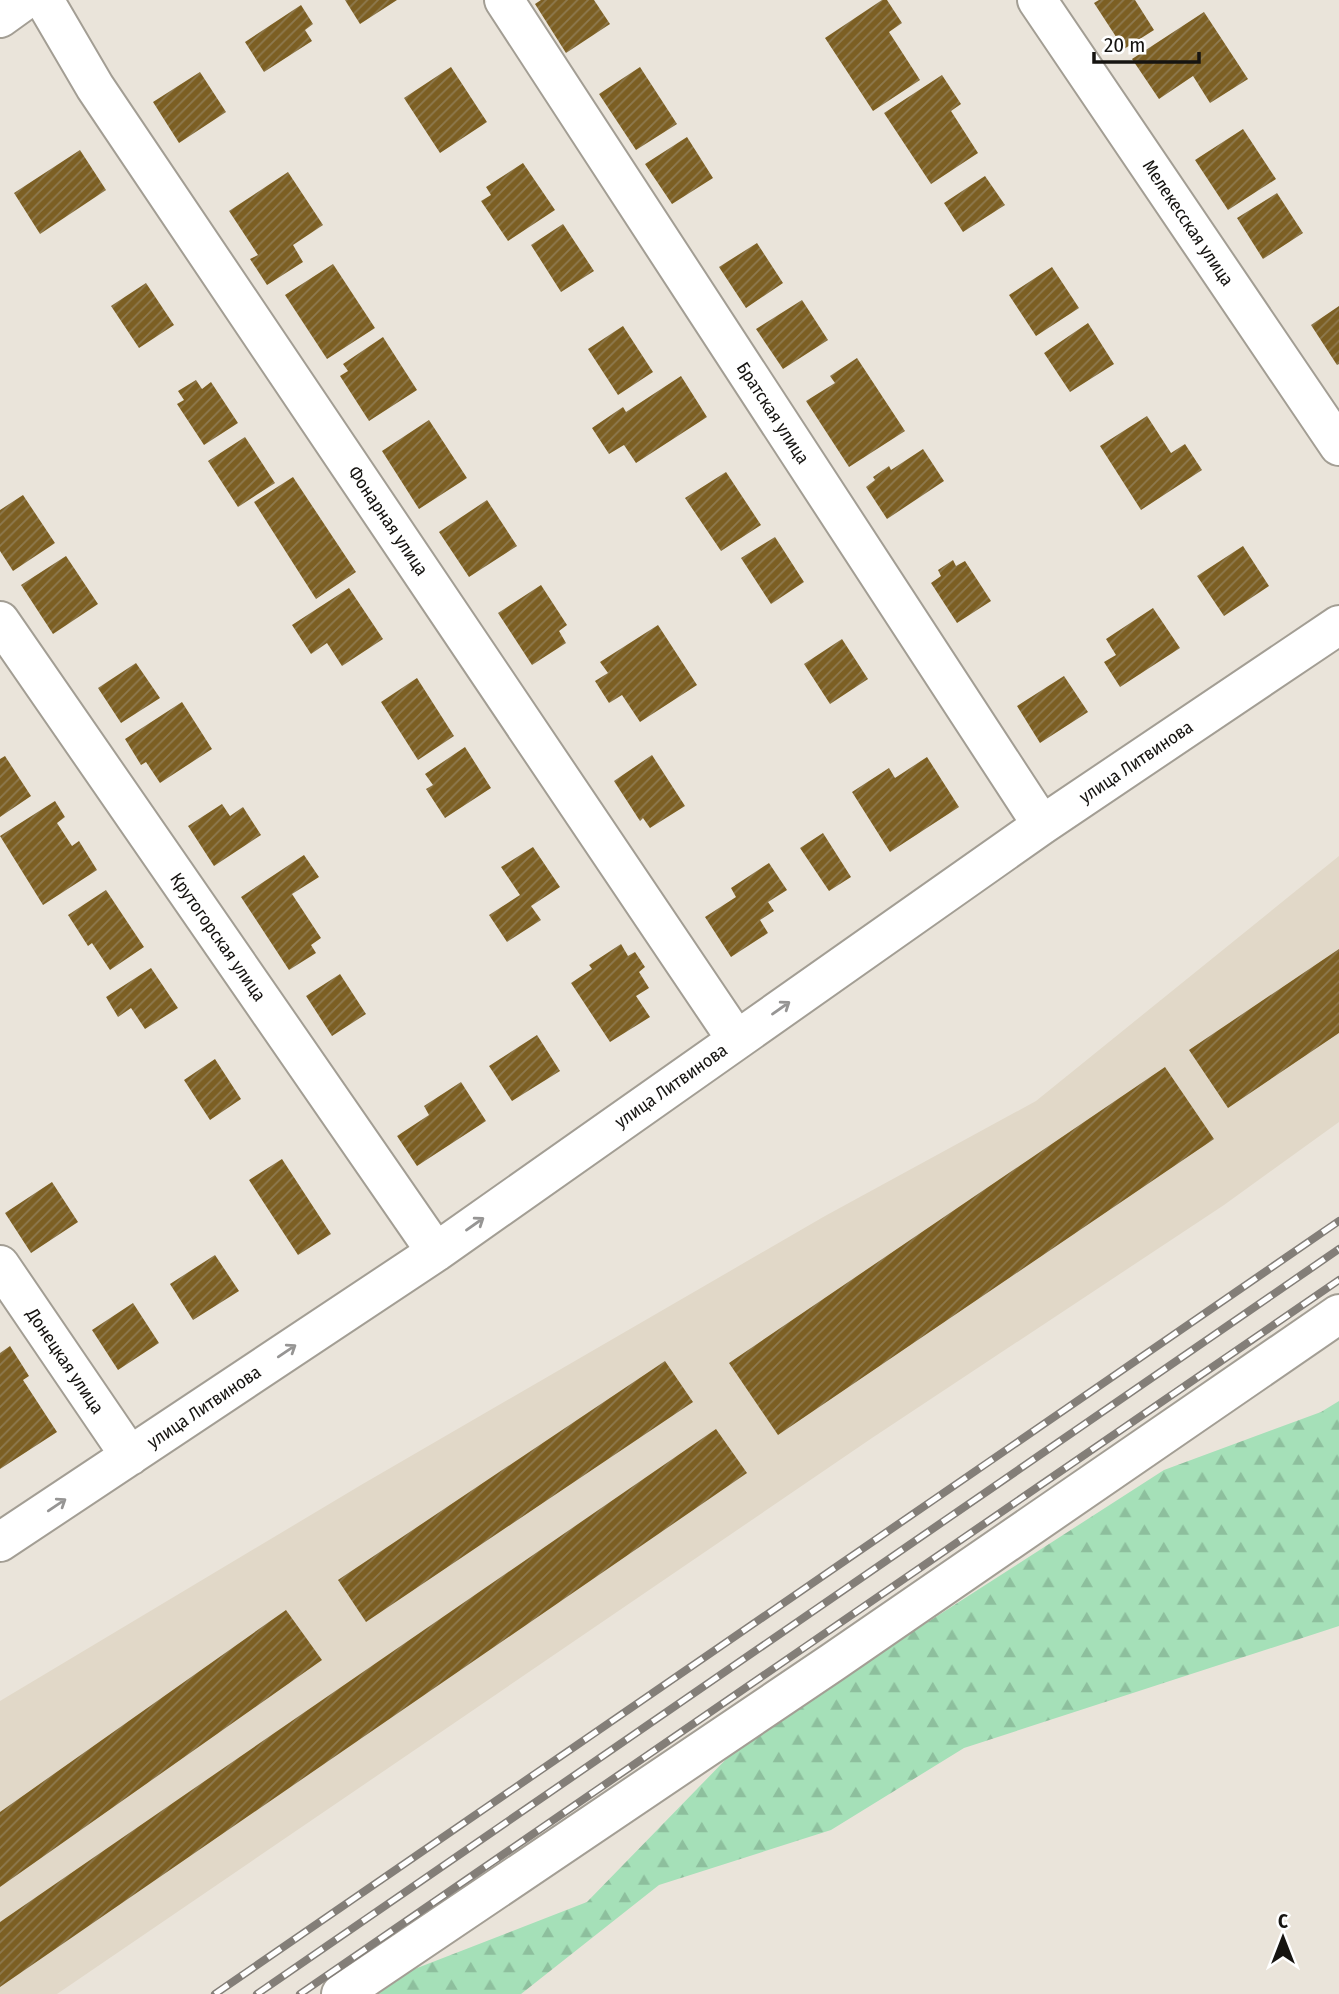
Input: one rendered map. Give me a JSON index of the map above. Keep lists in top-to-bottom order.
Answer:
{
  "streets": {
    "street": [
      "Мелекесская улица",
      "Братская улица",
      "Фонарная улица",
      "улица Литвинова",
      "Крутогорская улица",
      "Донецкая улица"
    ]
  },
  "crossings": [
    ["Братская улица", "улица Литвинова"],
    ["Фонарная улица", "улица Литвинова"],
    ["улица Литвинова", "Крутогорская улица"],
    ["улица Литвинова", "Донецкая улица"]
  ],
  "one_way": ["улица Литвинова"],
  "scale_bar": "20 m",
  "north": "top"
}
